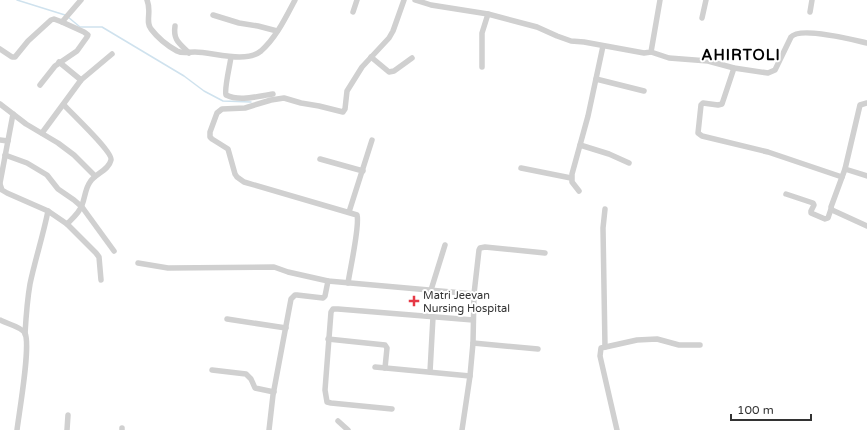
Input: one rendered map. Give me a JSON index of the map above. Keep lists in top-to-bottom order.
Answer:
{
  "districts": ["AHIRTOLI"],
  "places": {
    "health": ["Matri Jeevan Nursing Hospital"]
  },
  "scale_bar": "100 m"
}
